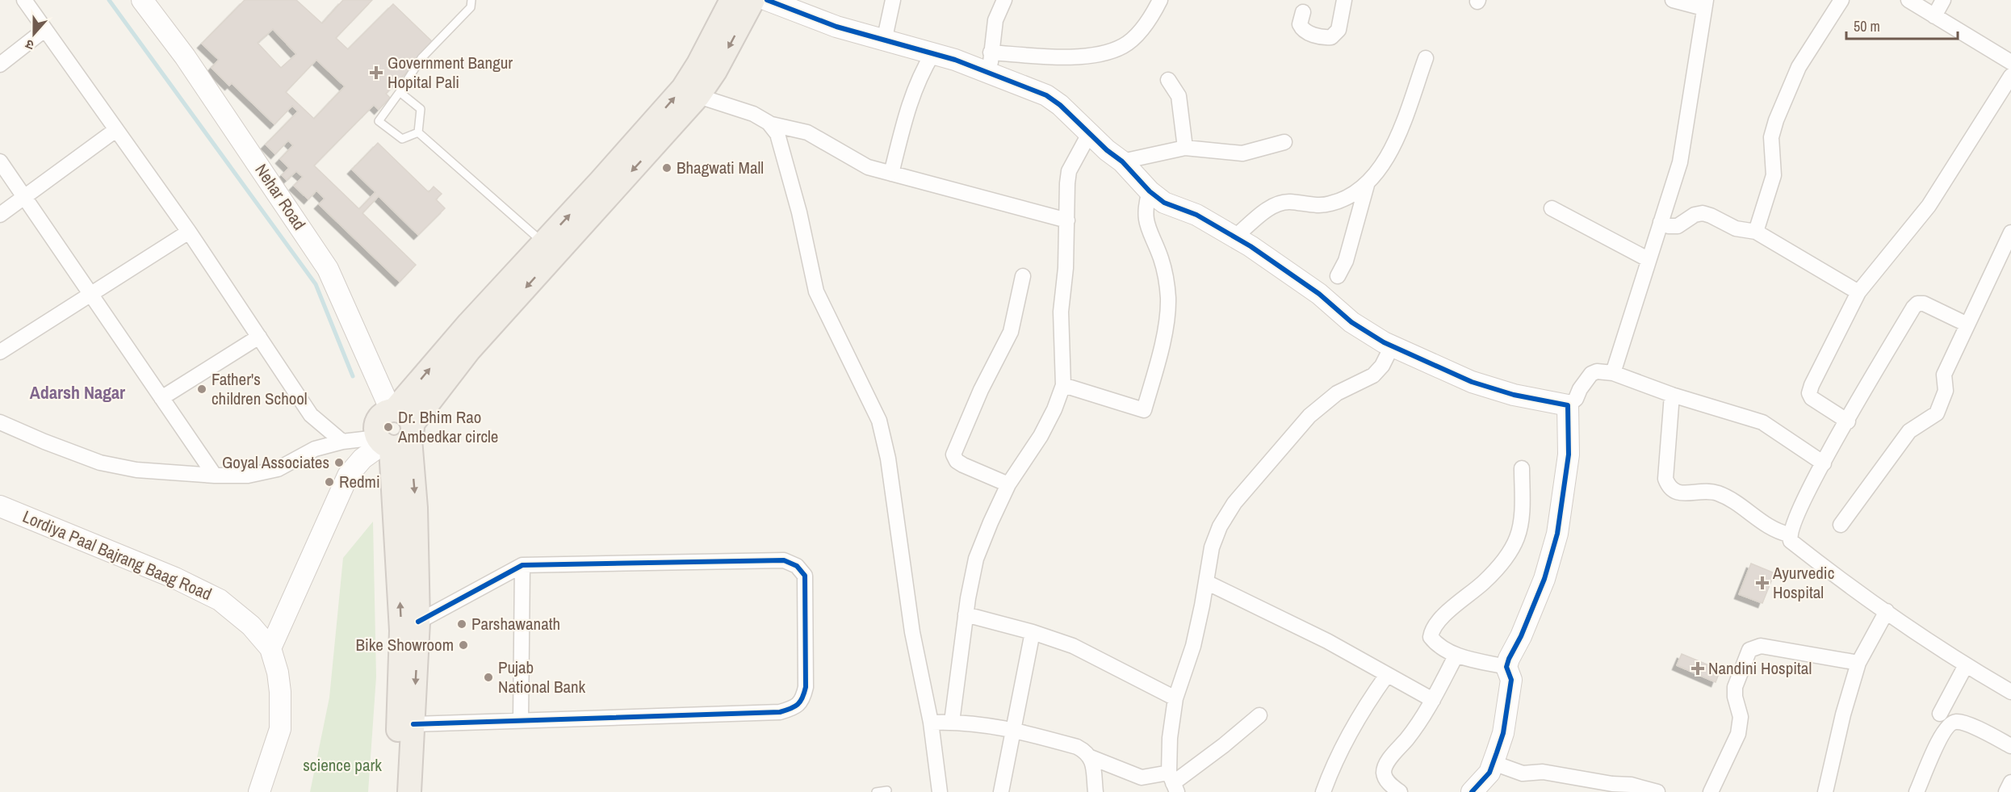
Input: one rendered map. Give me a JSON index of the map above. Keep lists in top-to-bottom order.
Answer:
{
  "streets": {
    "street": ["Nehar Road", "Lordiya Paal Bajrang Baag Road"]
  },
  "districts": ["Adarsh Nagar"],
  "parks": ["science park"],
  "places": {
    "health": ["Government Bangur Hopital Pali", "Ayurvedic Hospital", "Nandini Hospital"],
    "other": [
      "Bhagwati Mall",
      "Father's children School",
      "Dr. Bhim Rao Ambedkar circle",
      "Goyal Associates",
      "Redmi",
      "Parshawanath",
      "Bike Showroom",
      "Pujab National Bank"
    ]
  },
  "scale_bar": "50 m",
  "north": "bottom"
}
